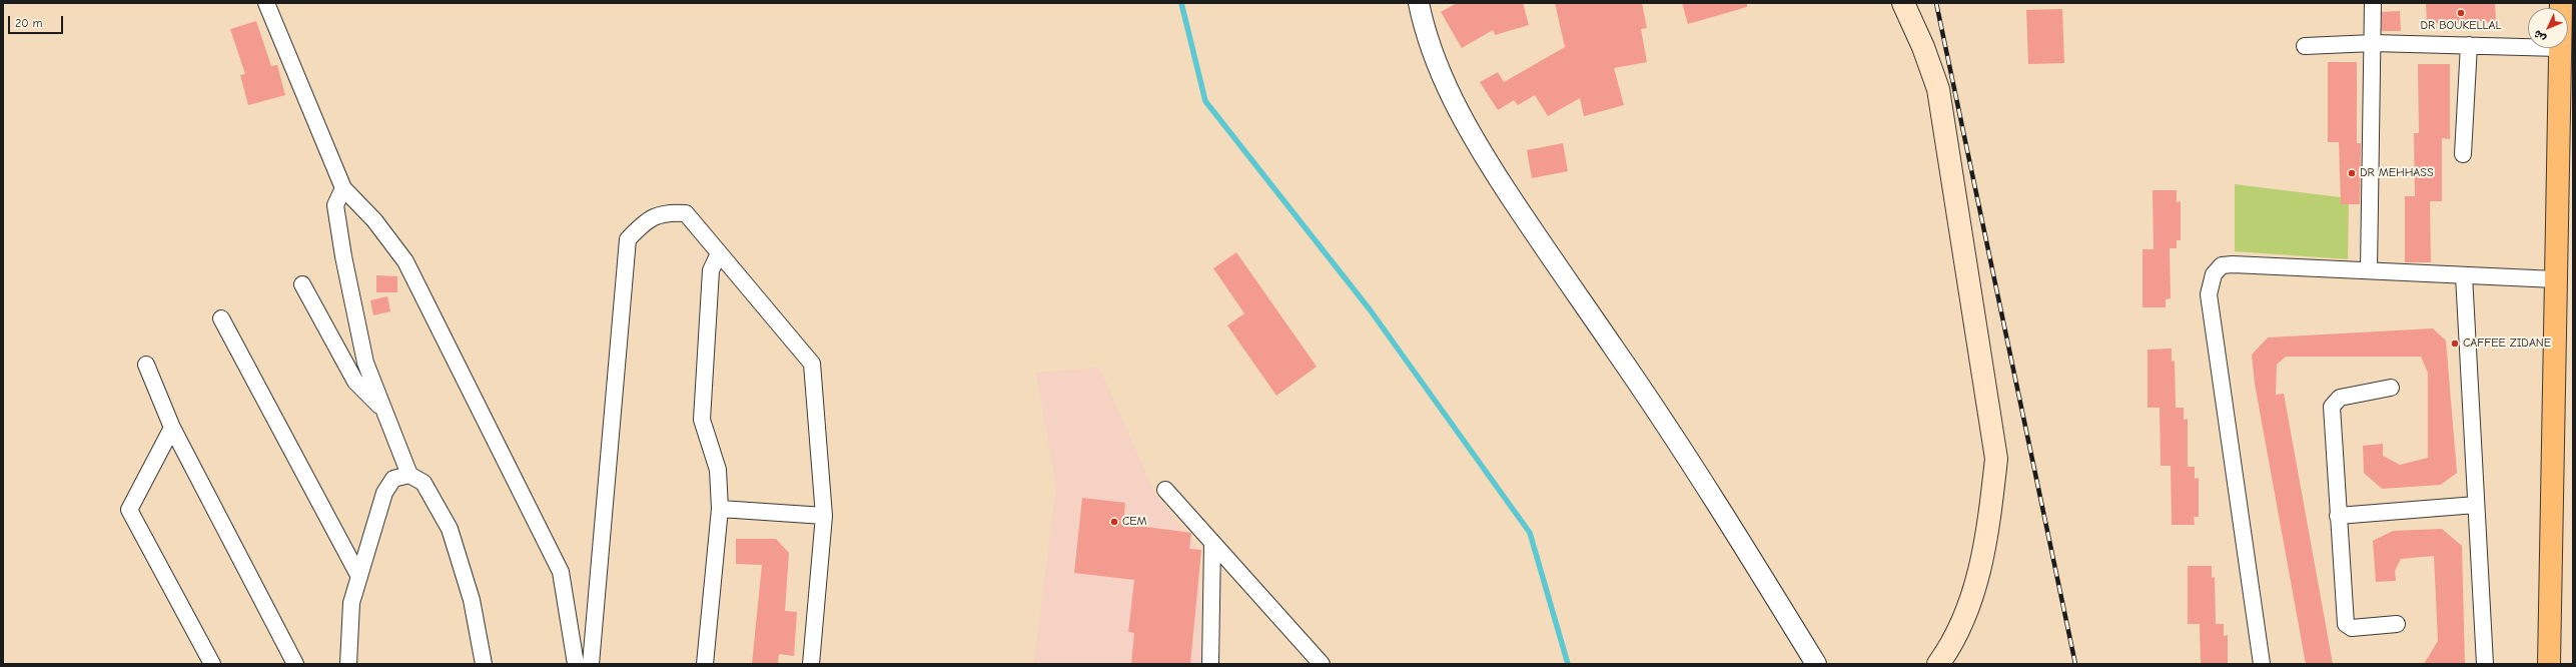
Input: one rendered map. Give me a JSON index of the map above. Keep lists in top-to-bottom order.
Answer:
{
  "places": [
    "DR BOUKELLAL",
    "DR MEHHASS",
    "CAFFEE ZIDANE",
    "CEM"
  ],
  "scale_bar": "20 m",
  "north": "bottom left"
}
